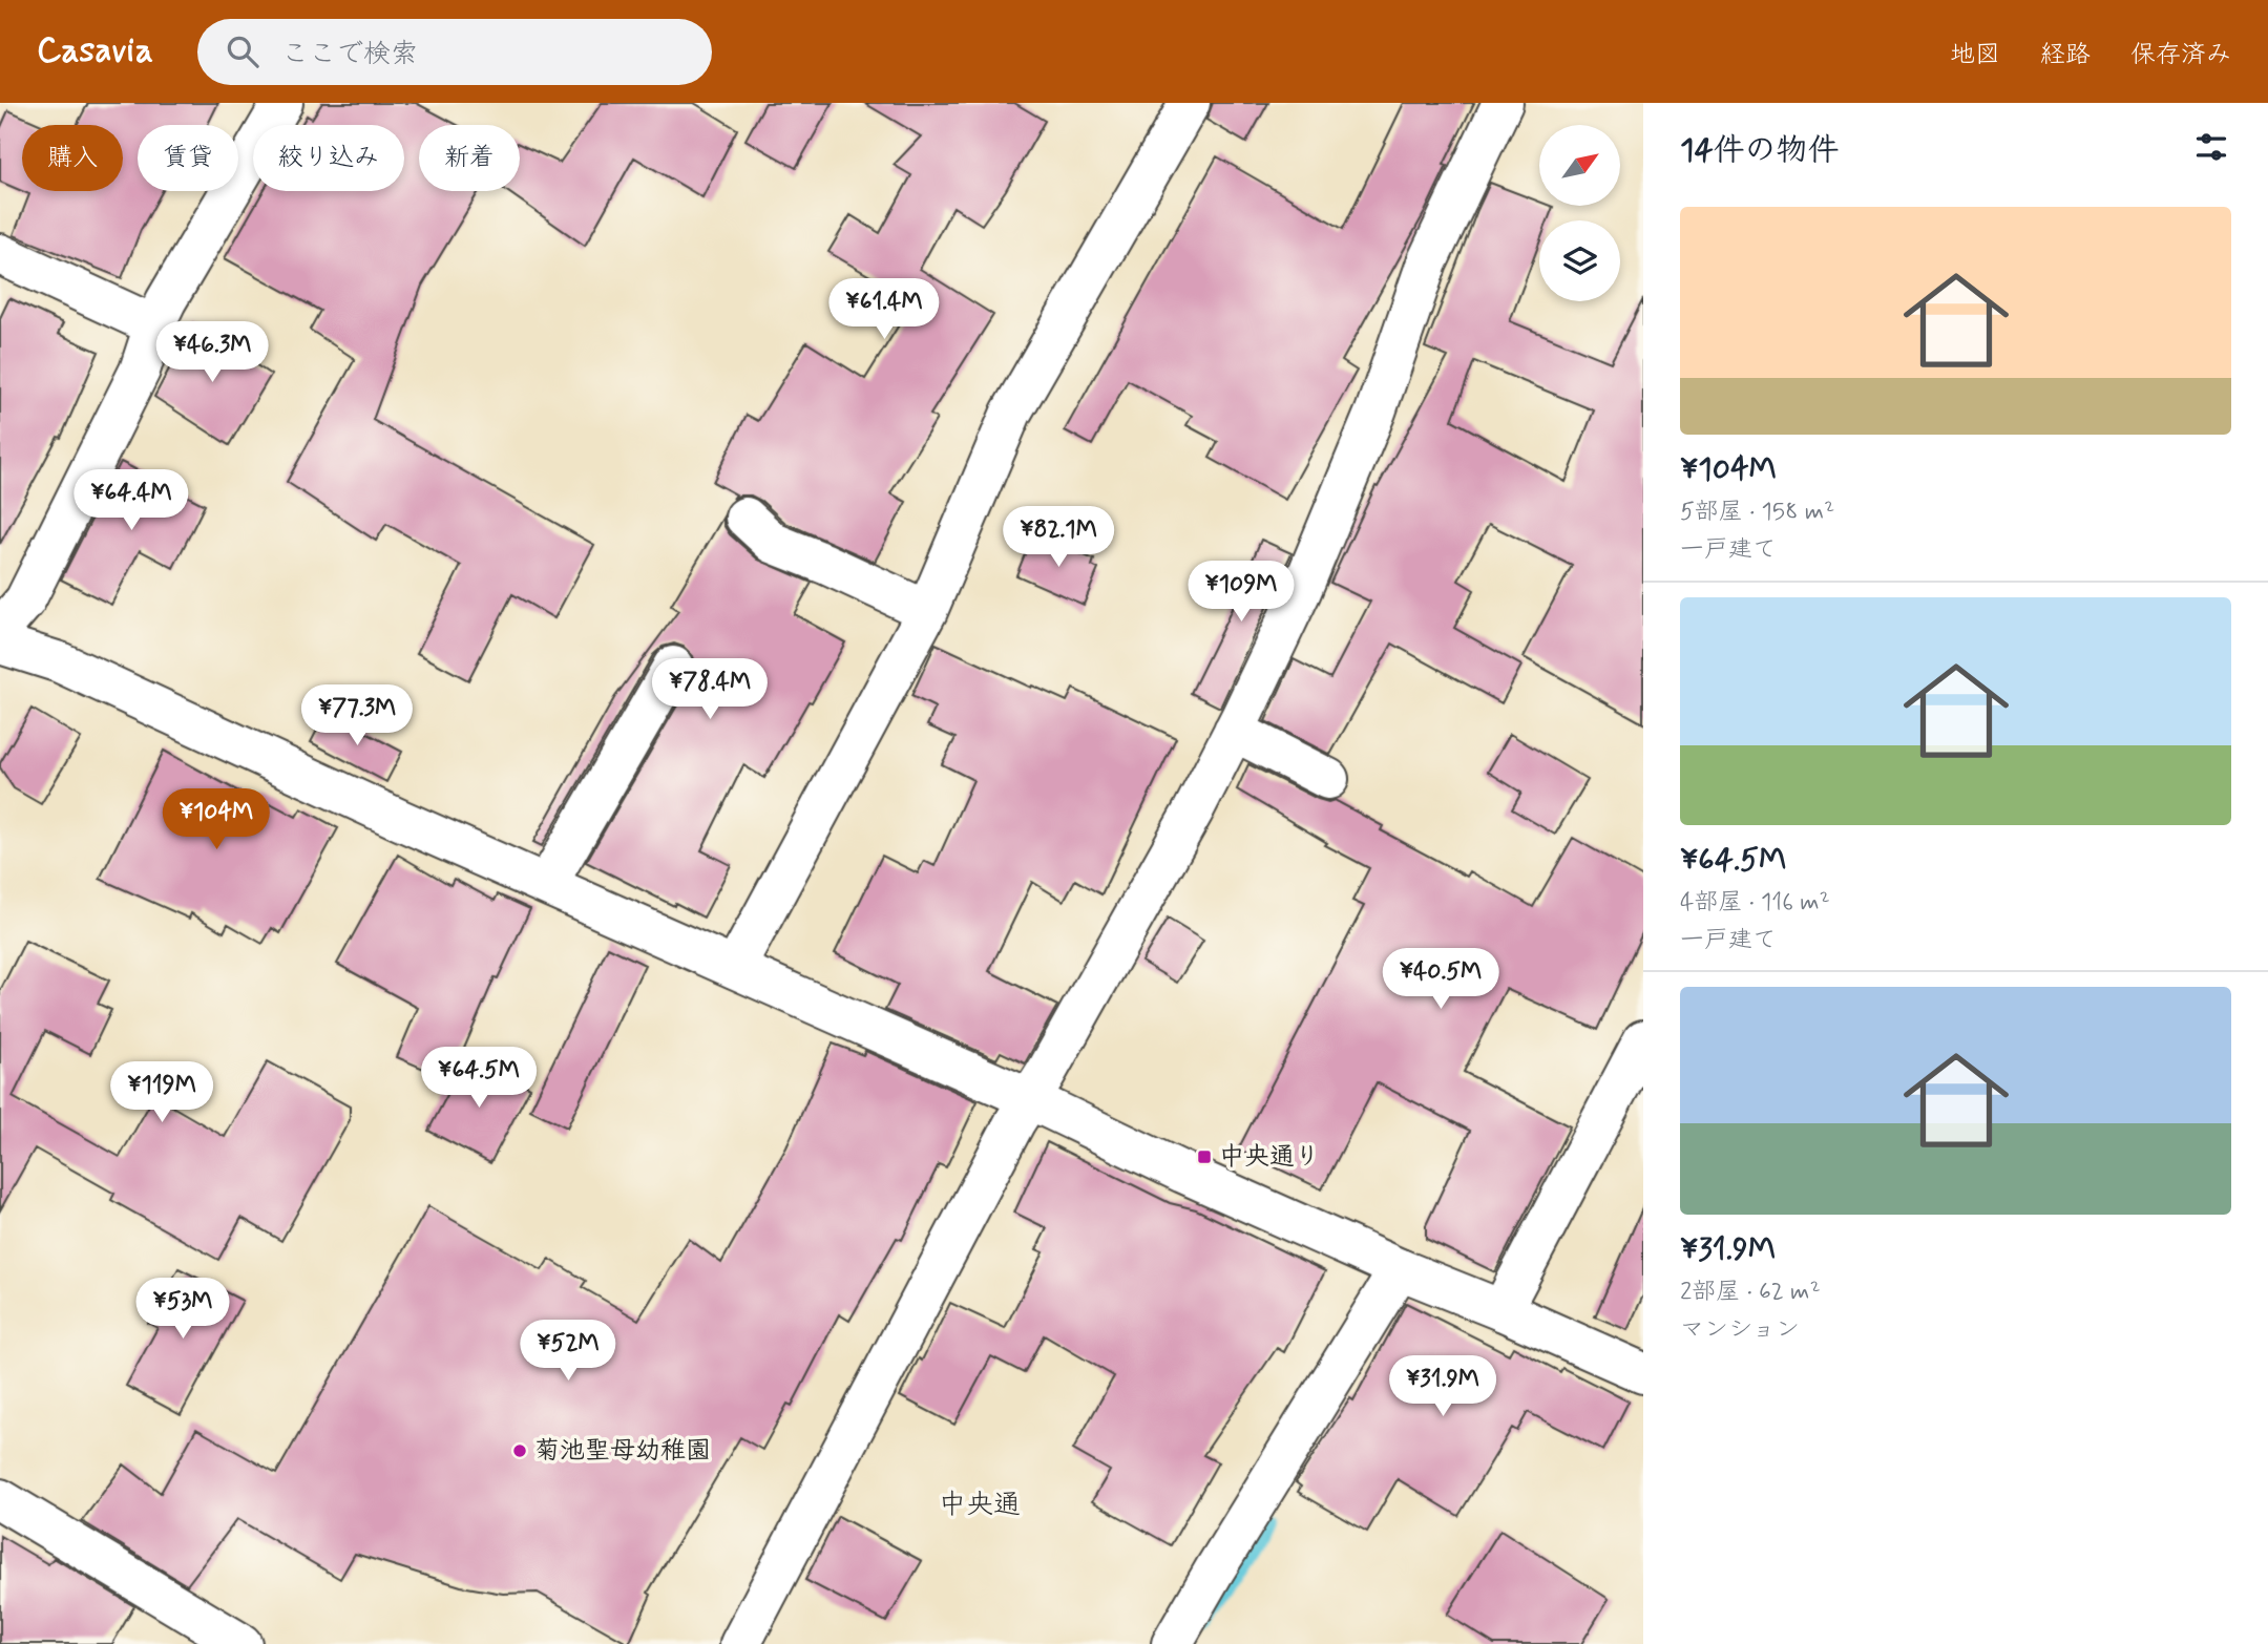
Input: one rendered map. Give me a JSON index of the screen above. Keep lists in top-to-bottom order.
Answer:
{
  "districts": ["中央通"],
  "places": {
    "transit": ["中央通り"],
    "other": ["菊池聖母幼稚園"]
  },
  "north": "top right",
  "page": {
    "header": "Casavia",
    "search": "ここで検索",
    "nav": ["地図", "経路", "保存済み"],
    "heading": "14件の物件",
    "chip": [
      "購入",
      "賃貸",
      "絞り込み",
      "新着"
    ],
    "list": [
      {
        "name": "¥104M",
        "note": "5部屋 · 158 m² · 一戸建て"
      },
      {
        "name": "¥64.5M",
        "note": "4部屋 · 116 m² · 一戸建て"
      },
      {
        "name": "¥31.9M",
        "note": "2部屋 · 62 m² · マンション"
      }
    ],
    "price": [
      "¥61.4M",
      "¥46.3M",
      "¥64.4M",
      "¥82.1M",
      "¥109M",
      "¥78.4M",
      "¥77.3M",
      "¥104M",
      "¥40.5M",
      "¥64.5M",
      "¥119M",
      "¥53M",
      "¥52M",
      "¥31.9M"
    ]
  }
}
